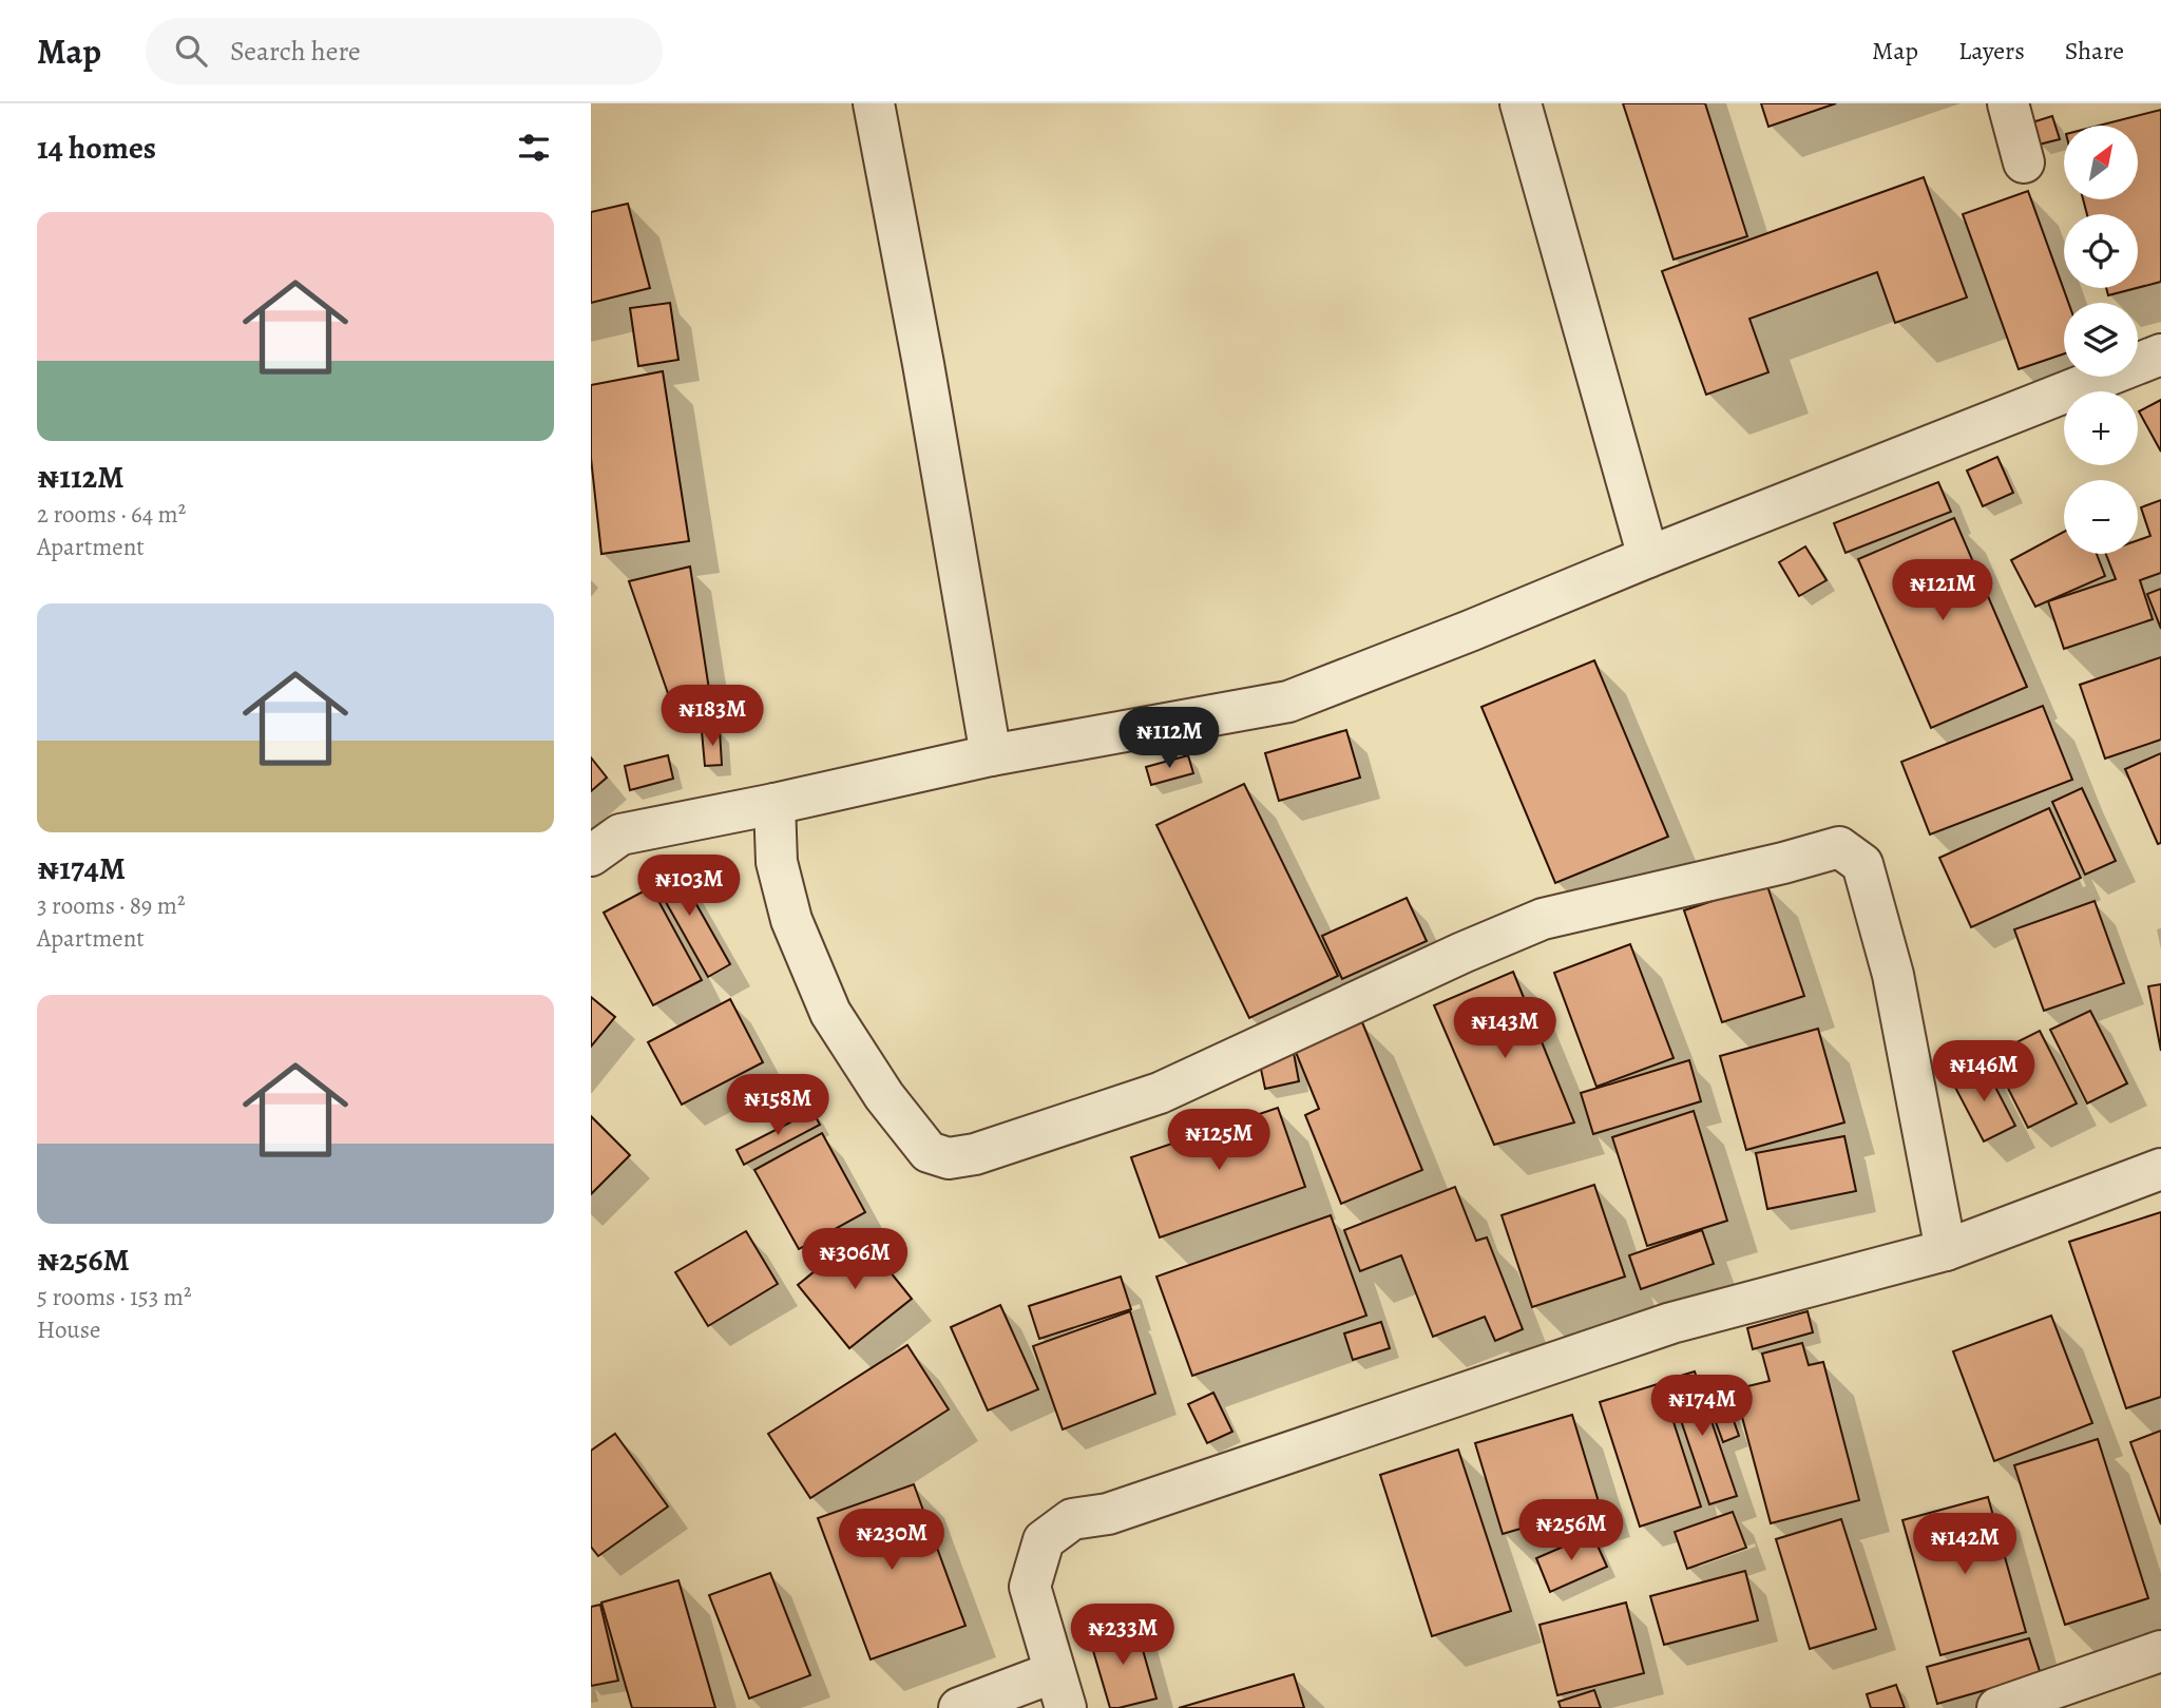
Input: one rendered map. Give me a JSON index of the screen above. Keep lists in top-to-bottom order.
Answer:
{
  "north": "top right",
  "page": {
    "header": "Map",
    "search": "Search here",
    "nav": ["Map", "Layers", "Share"],
    "heading": "14 homes",
    "map_buttons": ["+", "−"],
    "list": [
      {
        "name": "₦112M",
        "note": "2 rooms · 64 m² · Apartment"
      },
      {
        "name": "₦174M",
        "note": "3 rooms · 89 m² · Apartment"
      },
      {
        "name": "₦256M",
        "note": "5 rooms · 153 m² · House"
      }
    ],
    "price": [
      "₦121M",
      "₦183M",
      "₦112M",
      "₦103M",
      "₦143M",
      "₦146M",
      "₦158M",
      "₦125M",
      "₦306M",
      "₦174M",
      "₦256M",
      "₦230M",
      "₦142M",
      "₦233M"
    ]
  }
}
